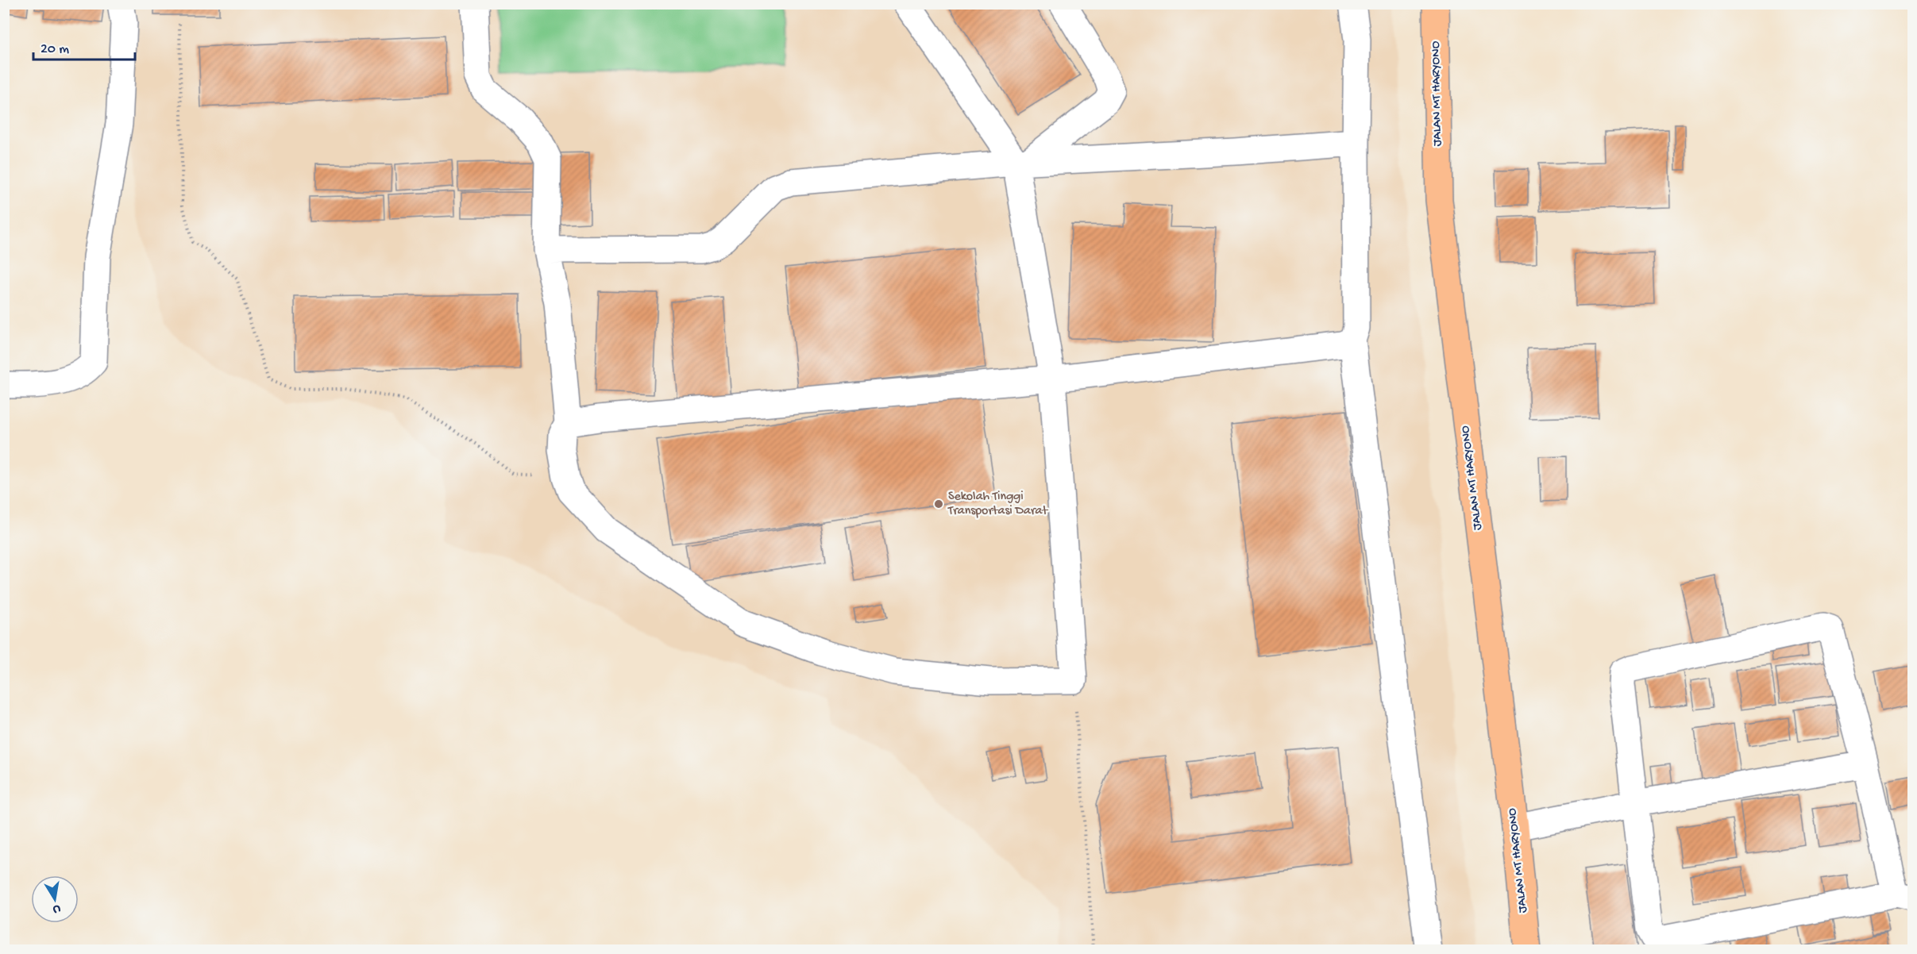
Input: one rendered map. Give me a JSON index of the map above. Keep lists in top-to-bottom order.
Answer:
{
  "streets": {
    "main road": ["JALAN MT HARYONO"]
  },
  "places": ["Sekolah Tinggi Transportasi Darat"],
  "scale_bar": "20 m",
  "north": "bottom"
}
